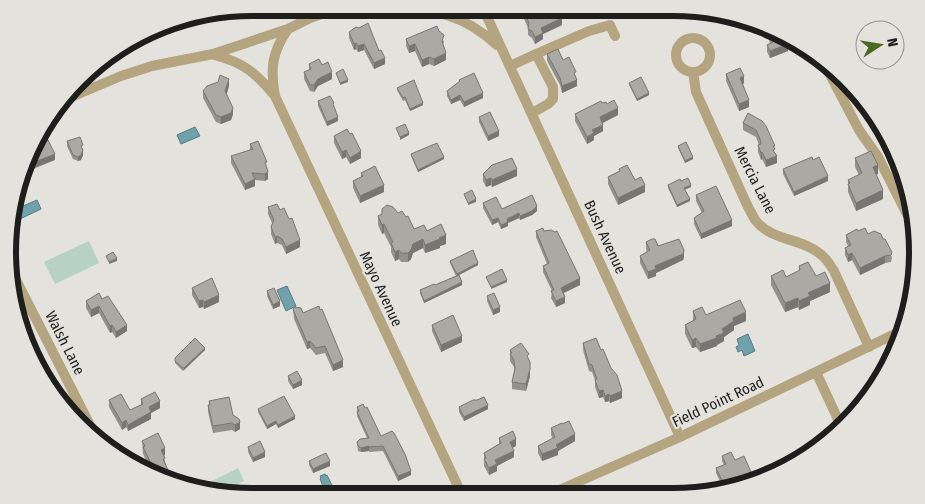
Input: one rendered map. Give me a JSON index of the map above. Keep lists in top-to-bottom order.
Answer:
{
  "streets": {
    "street": [
      "Mercia Lane",
      "Bush Avenue",
      "Mayo Avenue",
      "Walsh Lane",
      "Field Point Road"
    ]
  },
  "crossings": [
    ["Mercia Lane", "Field Point Road"],
    ["Bush Avenue", "Field Point Road"]
  ],
  "north": "right"
}
